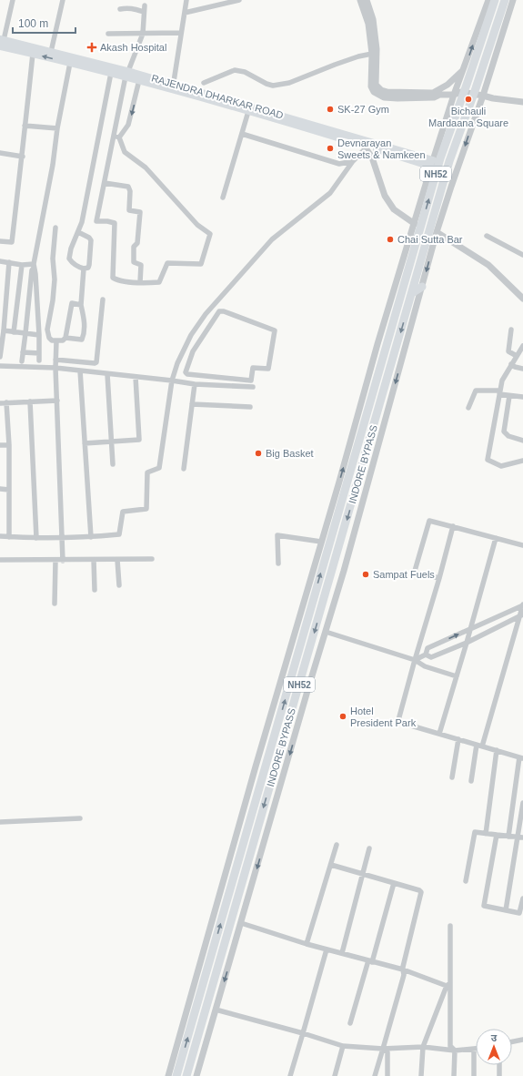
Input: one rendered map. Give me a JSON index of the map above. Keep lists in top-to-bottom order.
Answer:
{
  "streets": {
    "highway": ["NH52", "INDORE BYPASS"],
    "main road": ["RAJENDRA DHARKAR ROAD"]
  },
  "crossings": [
    ["NH52", "INDORE BYPASS"]
  ],
  "places": {
    "health": ["Akash Hospital"],
    "other": [
      "Bichauli Mardaana Square",
      "SK-27 Gym",
      "Devnarayan Sweets & Namkeen",
      "Chai Sutta Bar",
      "Big Basket",
      "Sampat Fuels",
      "Hotel President Park"
    ]
  },
  "scale_bar": "100 m",
  "north": "top"
}
